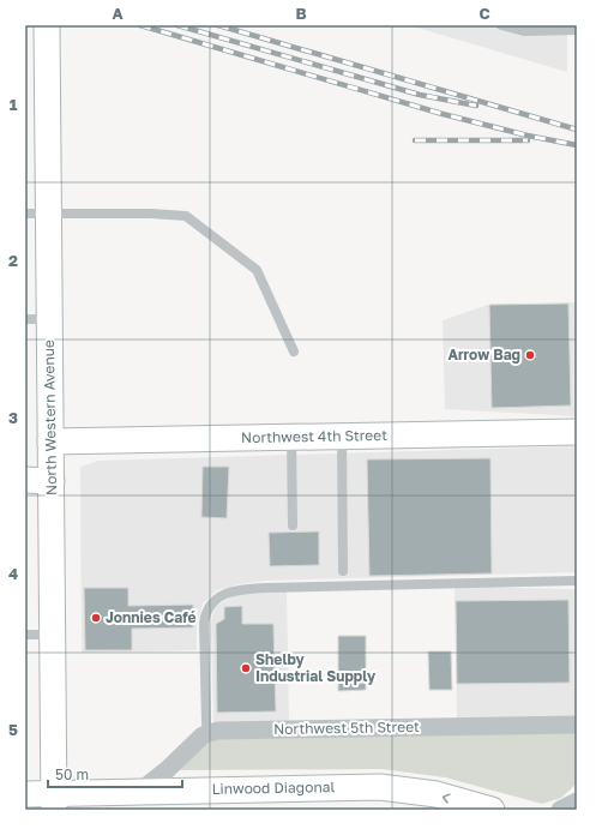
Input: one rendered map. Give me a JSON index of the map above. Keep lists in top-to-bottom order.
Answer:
{
  "streets": {
    "main road": ["North Western Avenue", "Northwest 4th Street", "Linwood Diagonal"],
    "street": ["Northwest 5th Street"]
  },
  "crossings": [
    ["North Western Avenue", "Northwest 4th Street"],
    ["North Western Avenue", "Linwood Diagonal"]
  ],
  "one_way": ["Linwood Diagonal"],
  "places": ["Arrow Bag", "Jonnies Café", "Shelby Industrial Supply"],
  "scale_bar": "50 m",
  "grid": {
    "columns": ["A", "B", "C"],
    "rows": [
      "1",
      "2",
      "3",
      "4",
      "5"
    ]
  }
}
